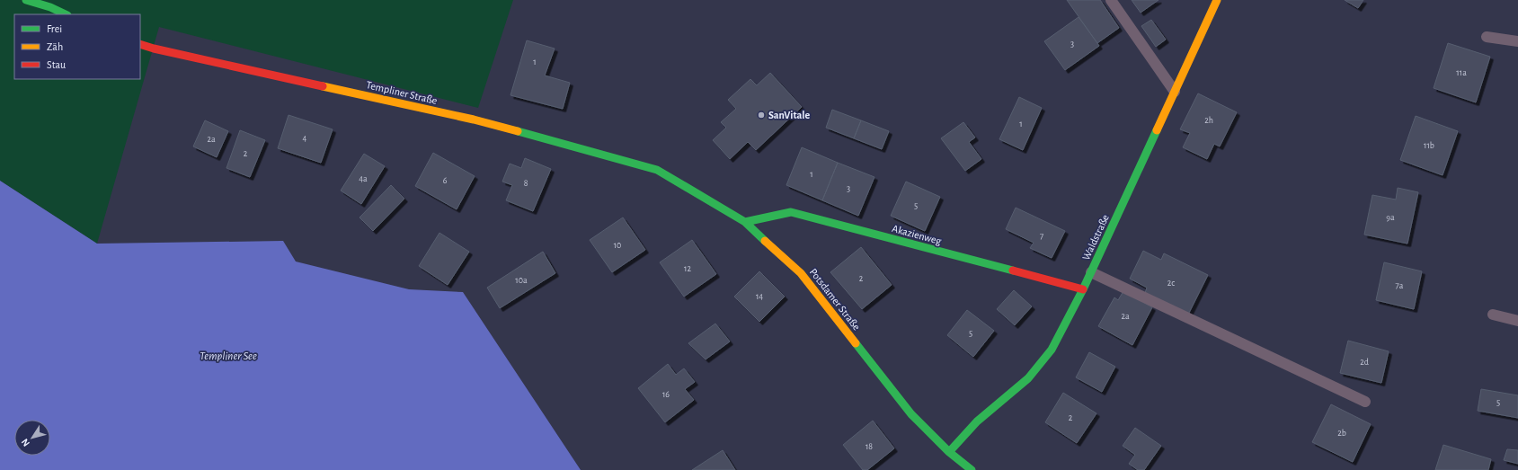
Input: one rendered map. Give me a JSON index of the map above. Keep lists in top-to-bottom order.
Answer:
{
  "streets": {
    "street": [
      "Templiner Straße",
      "Akazienweg",
      "Waldstraße",
      "Potsdamer Straße"
    ]
  },
  "crossings": [
    ["Templiner Straße", "Potsdamer Straße"],
    ["Akazienweg", "Waldstraße"],
    ["Akazienweg", "Potsdamer Straße"],
    ["Waldstraße", "Potsdamer Straße"]
  ],
  "water": ["Templiner See"],
  "places": ["SanVitale"],
  "house_numbers": [
    "3",
    "1",
    "11a",
    "2h",
    "1",
    "4",
    "2a",
    "11b",
    "2",
    "1",
    "4a",
    "6",
    "8",
    "3",
    "5",
    "9a",
    "7",
    "10",
    "12",
    "2",
    "10a",
    "2c",
    "7a",
    "14",
    "2a",
    "5",
    "2d",
    "16",
    "5",
    "2",
    "2b",
    "18"
  ],
  "legend": ["Frei", "Zäh", "Stau"],
  "north": "bottom left"
}
